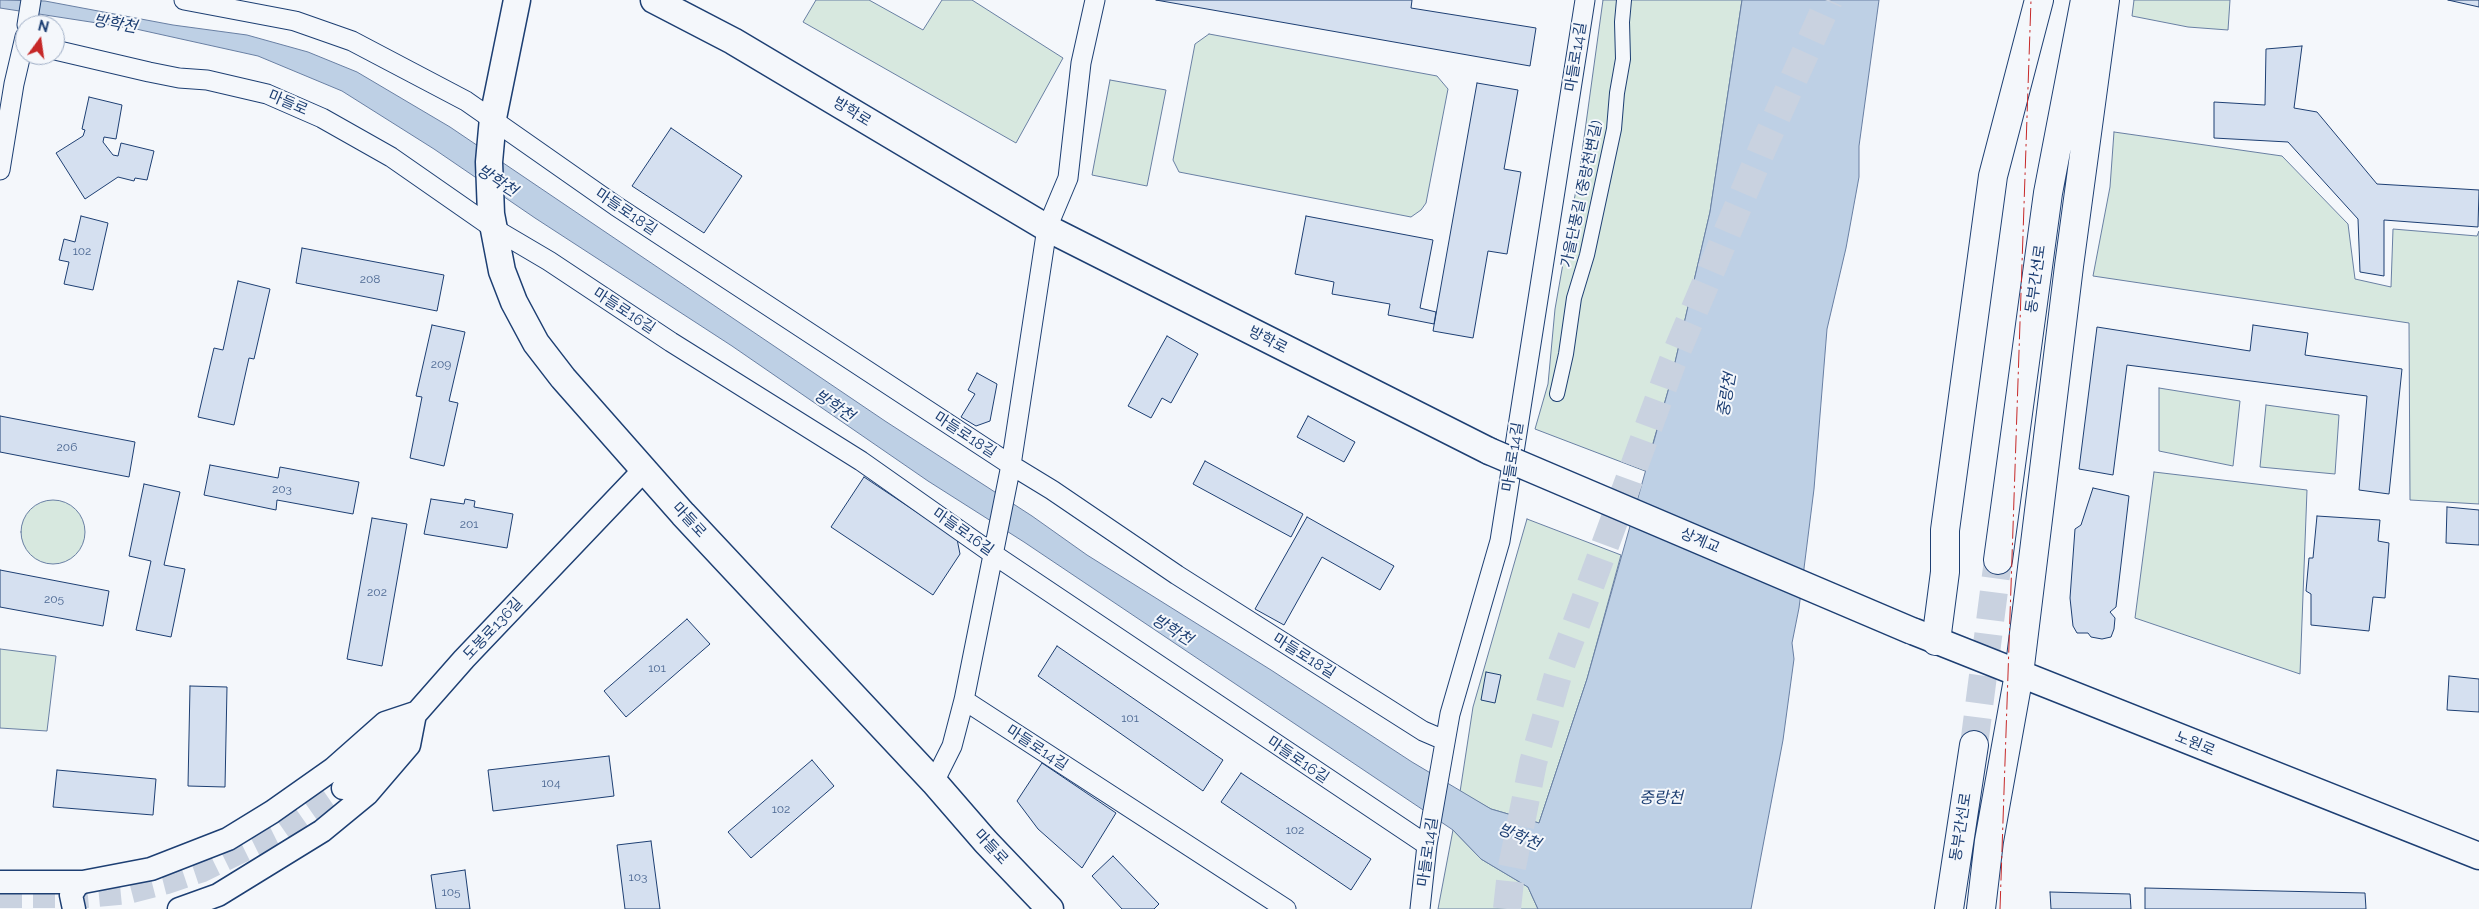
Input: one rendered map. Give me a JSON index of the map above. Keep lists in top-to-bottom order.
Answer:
{
  "streets": {
    "highway": ["동부간선로"],
    "main road": [
      "마들로",
      "방학로",
      "상계교",
      "노원로"
    ],
    "street": [
      "마들로14길",
      "가을단풍길 (중랑천변길)",
      "마들로18길",
      "마들로16길",
      "도봉로136길"
    ]
  },
  "crossings": [
    ["마들로14길", "마들로18길"],
    ["마들로14길", "마들로16길"],
    ["마들로", "마들로16길"],
    ["마들로", "도봉로136길"],
    ["방학로", "상계교"],
    ["상계교", "노원로"]
  ],
  "water": ["방학천", "중랑천"],
  "house_numbers": [
    "102",
    "208",
    "209",
    "206",
    "203",
    "201",
    "202",
    "205",
    "101",
    "101",
    "104",
    "102",
    "102",
    "103",
    "105"
  ],
  "north": "top"
}
